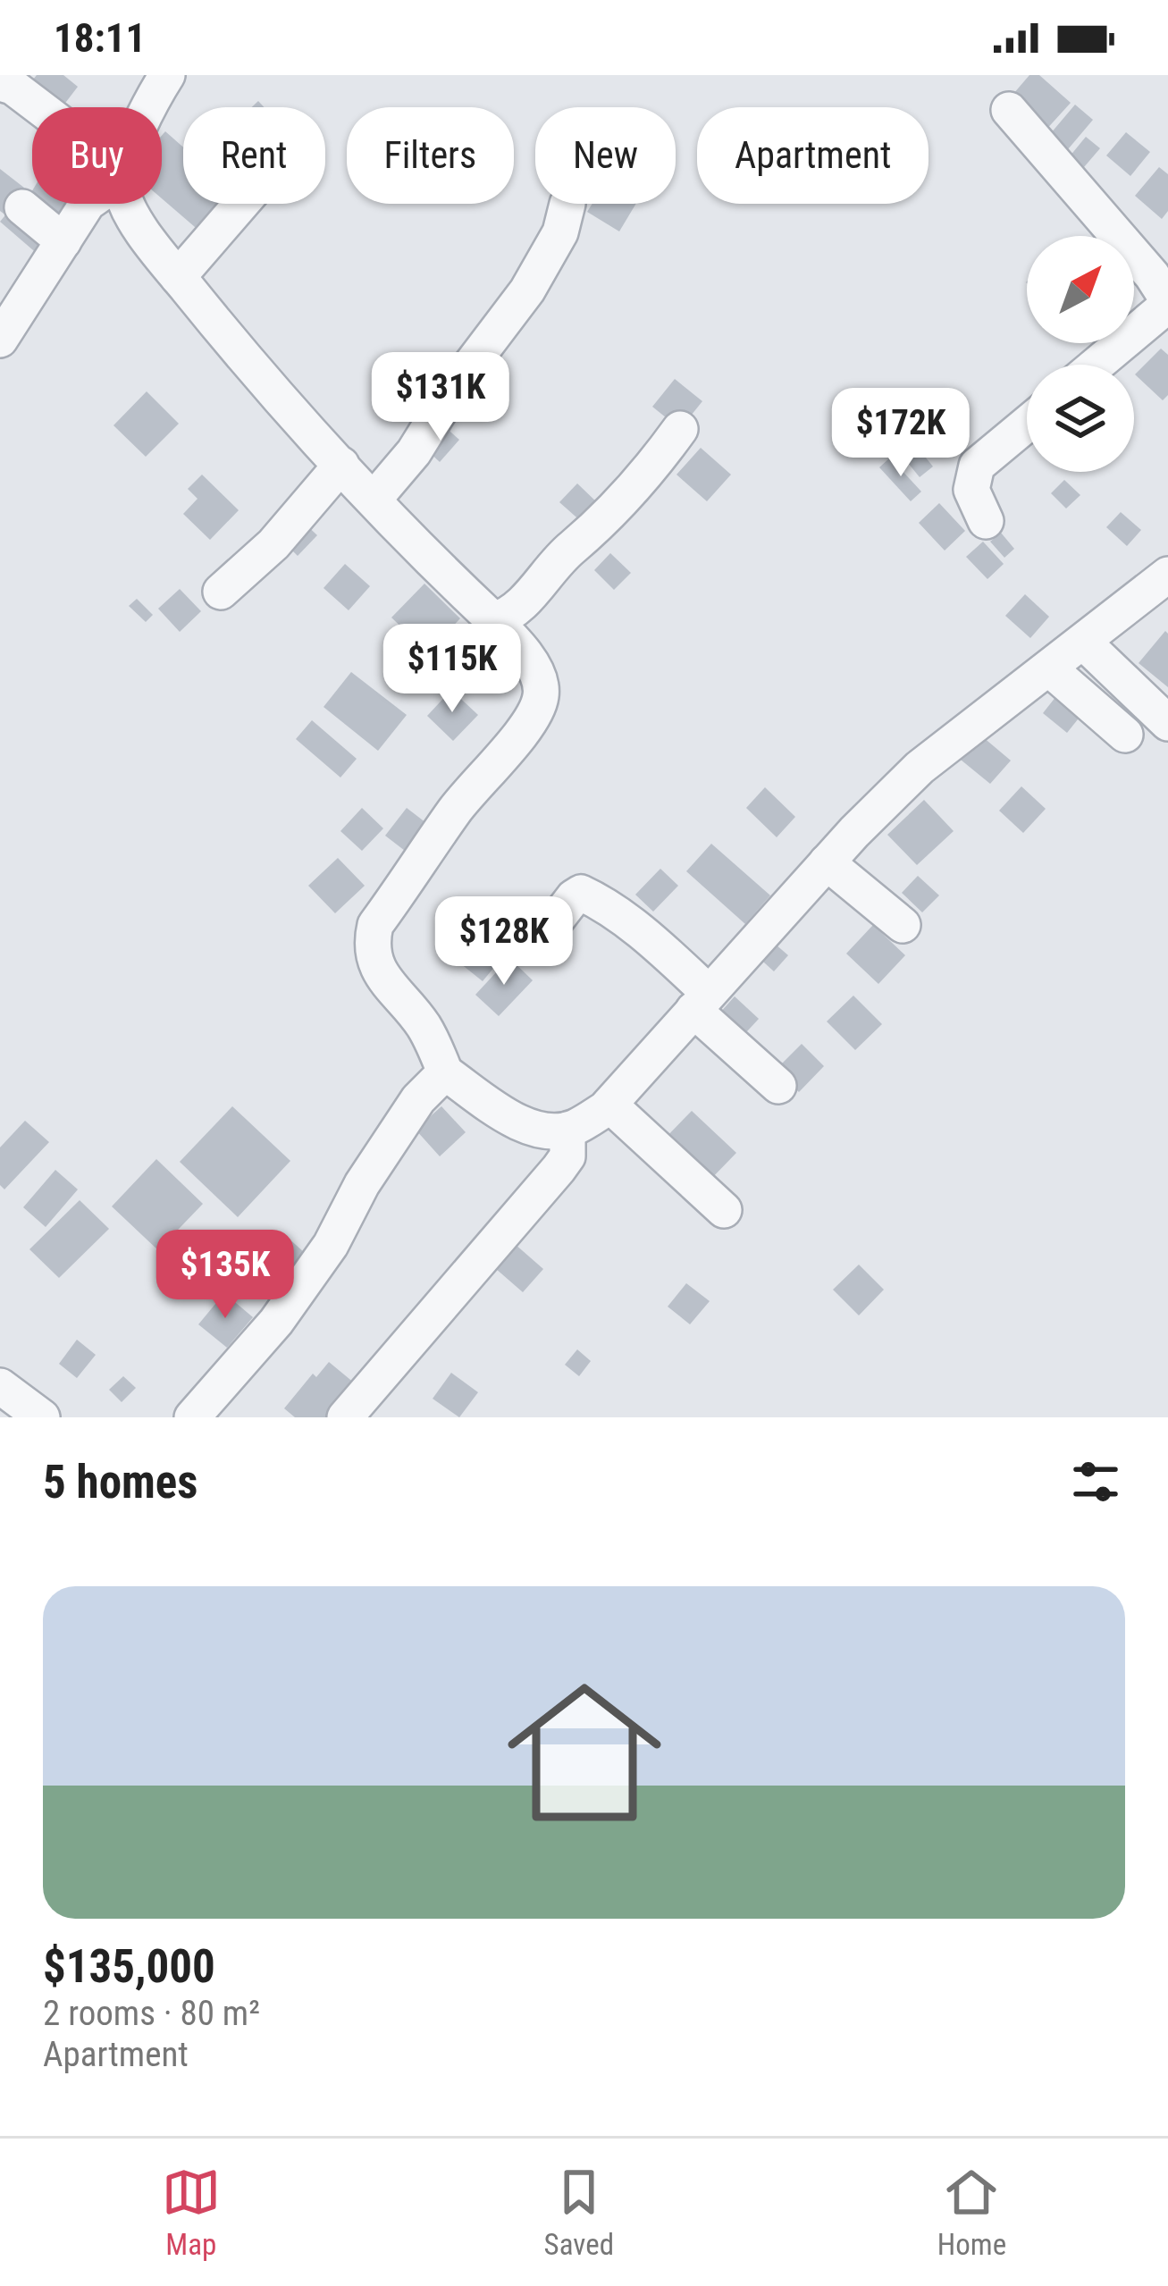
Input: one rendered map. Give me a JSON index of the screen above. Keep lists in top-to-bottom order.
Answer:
{
  "north": "top right",
  "page": {
    "status": "18:11",
    "chip": [
      "Buy",
      "Rent",
      "Filters",
      "New",
      "Apartment"
    ],
    "price": [
      "$131K",
      "$172K",
      "$115K",
      "$128K",
      "$135K"
    ],
    "heading": "5 homes",
    "list": [
      {
        "name": "$135,000",
        "note": "2 rooms · 80 m² · Apartment"
      }
    ],
    "tabs": ["Map", "Saved", "Home"]
  }
}
